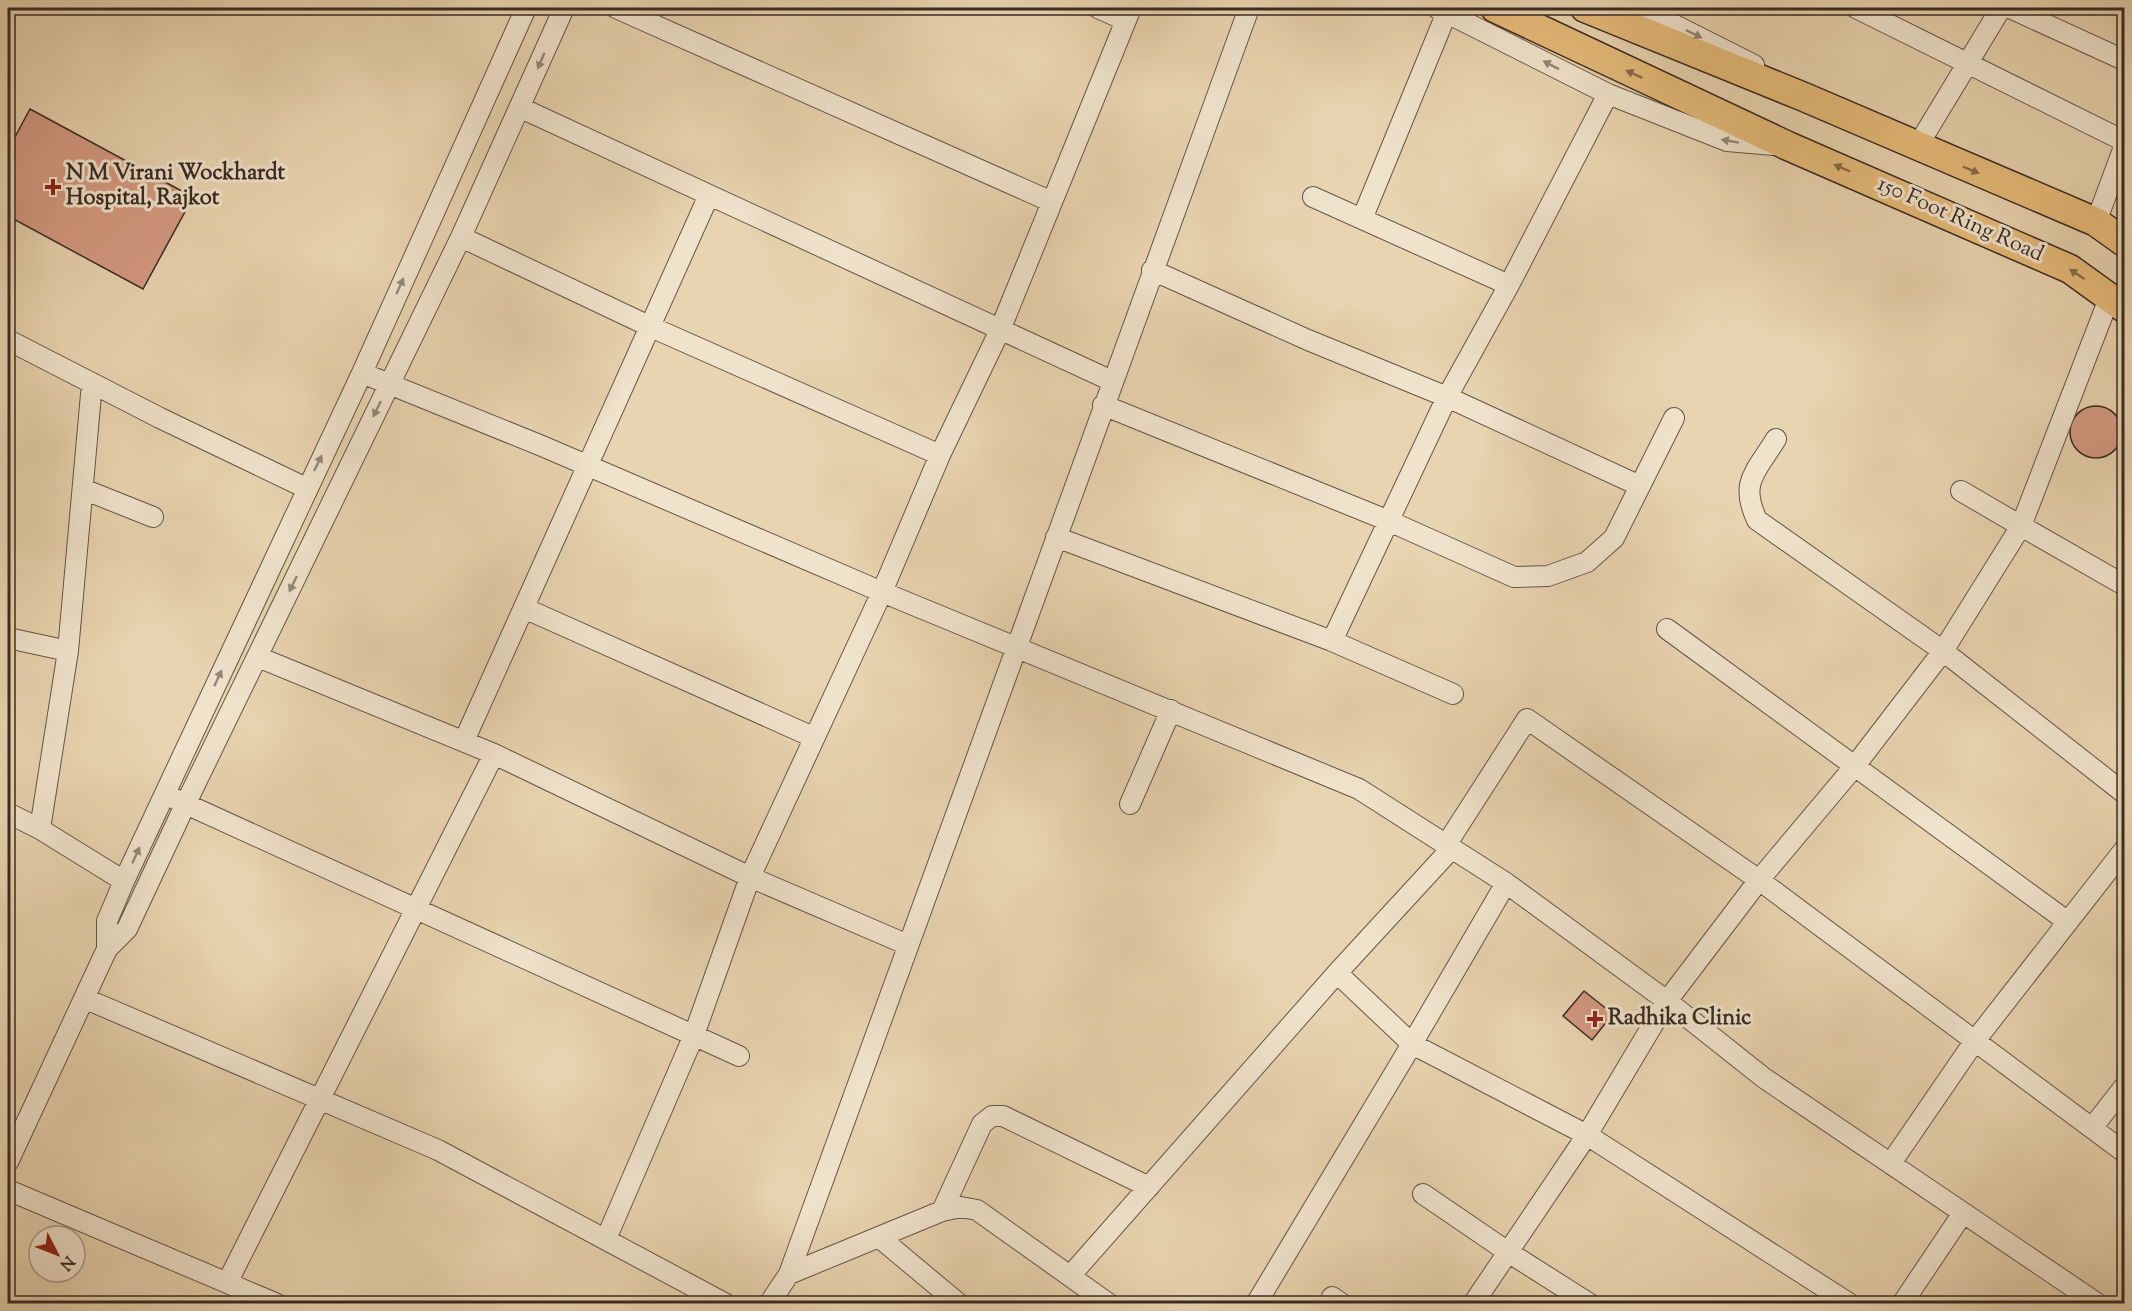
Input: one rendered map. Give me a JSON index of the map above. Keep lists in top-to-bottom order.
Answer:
{
  "streets": {
    "highway": ["150 Foot Ring Road"]
  },
  "places": {
    "health": ["N M Virani Wockhardt Hospital, Rajkot", "Radhika Clinic"]
  },
  "north": "bottom right"
}
